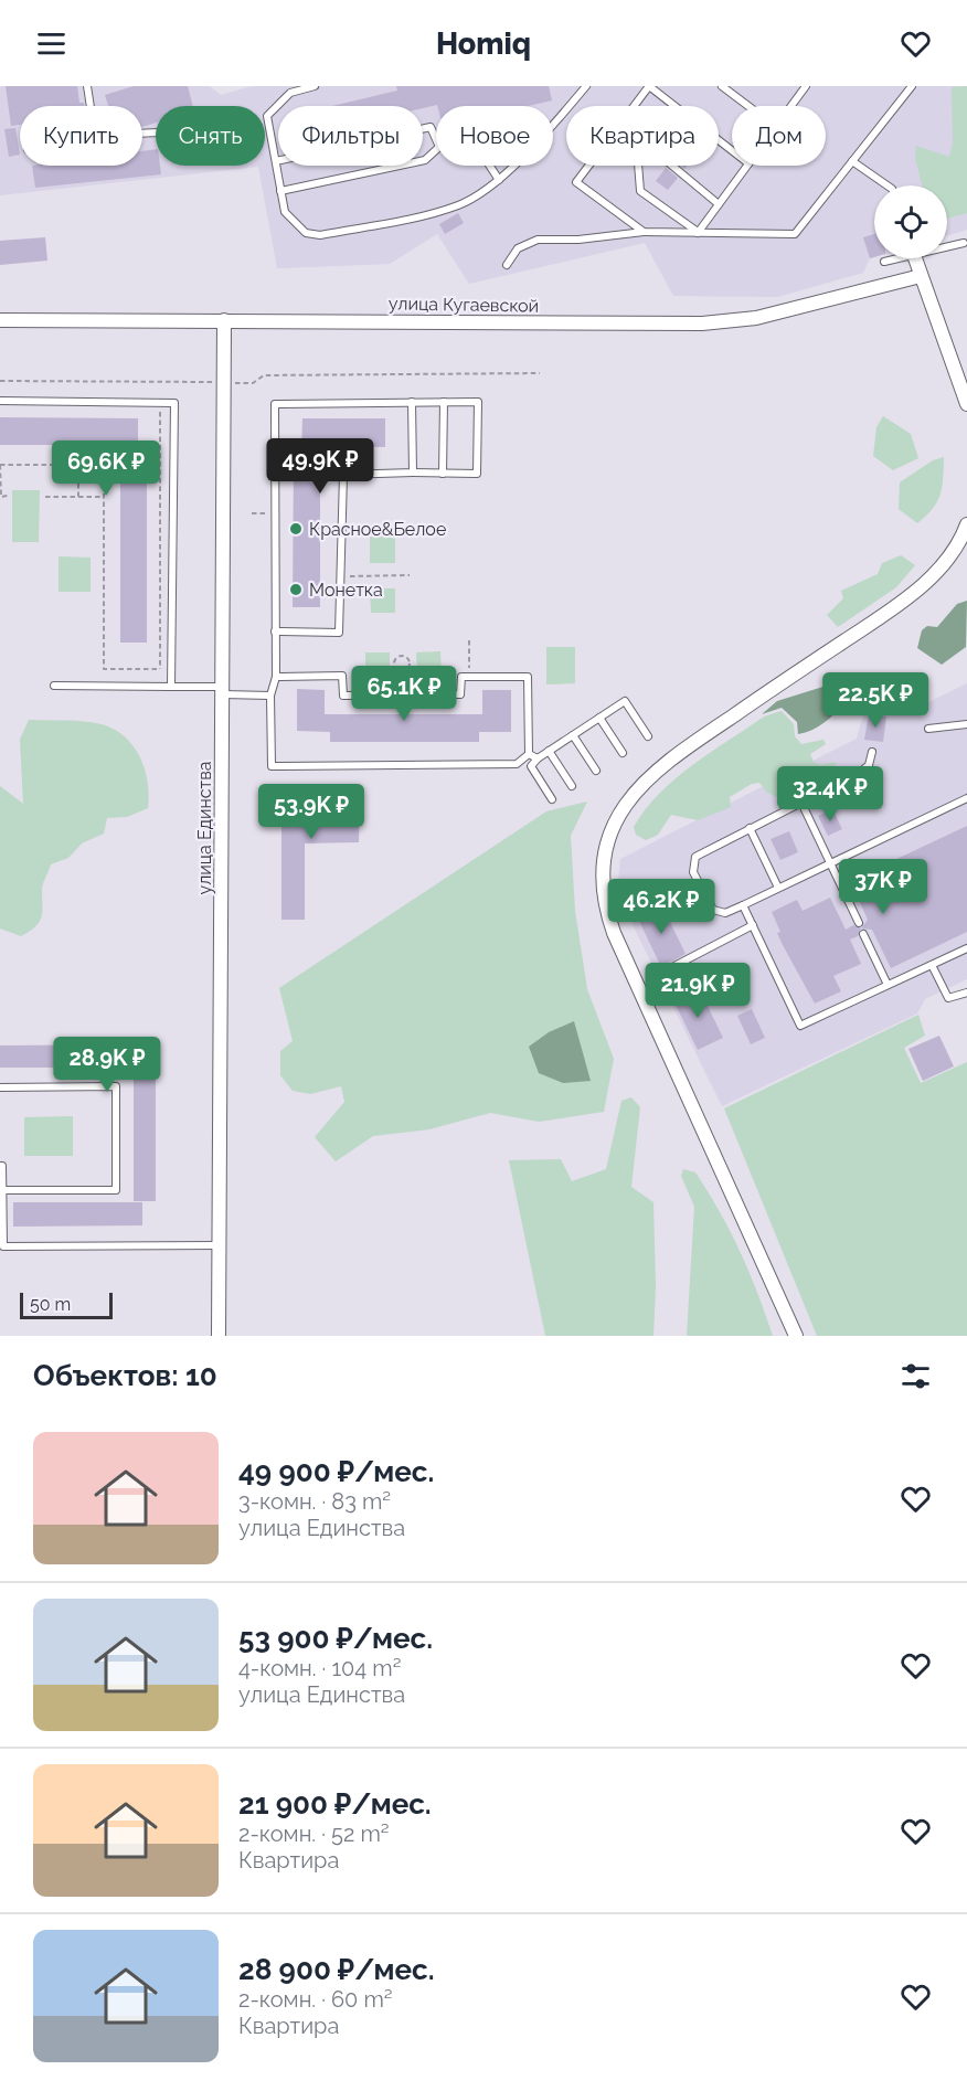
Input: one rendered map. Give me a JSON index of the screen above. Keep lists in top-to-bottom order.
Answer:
{
  "streets": {
    "street": ["улица Кугаевской", "улица Единства"]
  },
  "crossings": [
    ["улица Кугаевской", "улица Единства"]
  ],
  "places": ["Красное&Белое", "Монетка"],
  "scale_bar": "50 m",
  "page": {
    "header": "Homiq",
    "chip": [
      "Купить",
      "Снять",
      "Фильтры",
      "Новое",
      "Квартира",
      "Дом"
    ],
    "price": [
      "49.9K ₽",
      "69.6K ₽",
      "65.1K ₽",
      "22.5K ₽",
      "32.4K ₽",
      "53.9K ₽",
      "37K ₽",
      "46.2K ₽",
      "21.9K ₽",
      "28.9K ₽"
    ],
    "scale": "50 m",
    "heading": "Объектов: 10",
    "list": [
      {
        "name": "49 900 ₽/мес.",
        "note": "3-комн. · 83 m² · улица Единства"
      },
      {
        "name": "53 900 ₽/мес.",
        "note": "4-комн. · 104 m² · улица Единства"
      },
      {
        "name": "21 900 ₽/мес.",
        "note": "2-комн. · 52 m² · Квартира"
      },
      {
        "name": "28 900 ₽/мес.",
        "note": "2-комн. · 60 m² · Квартира"
      }
    ]
  }
}
